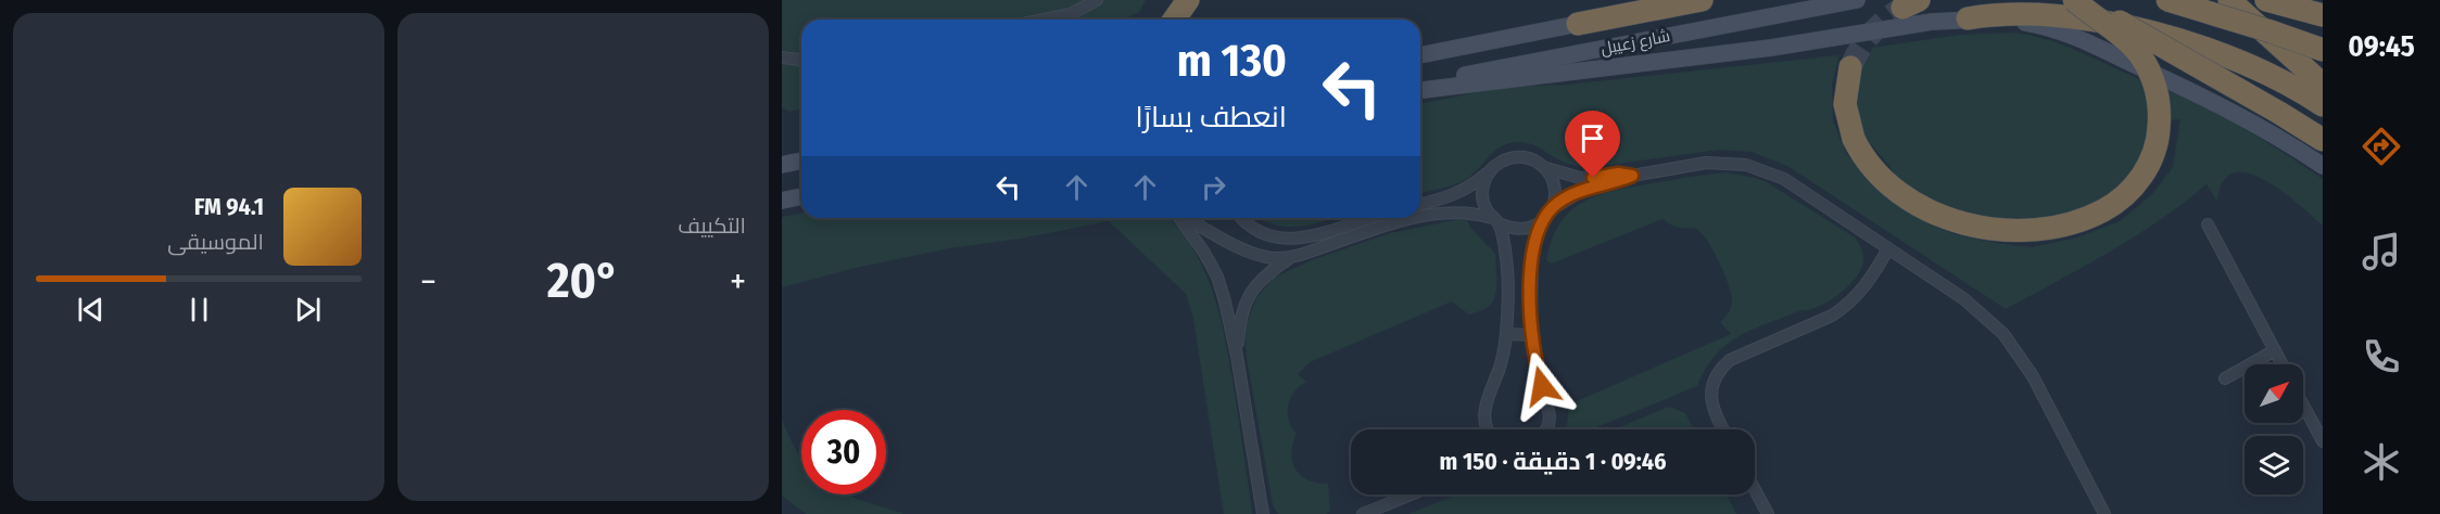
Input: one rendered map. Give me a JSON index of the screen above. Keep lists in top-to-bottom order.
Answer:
{
  "streets": {
    "main road": ["شارع زعيبل"]
  },
  "north": "top right",
  "page": {
    "tabs": "09:45",
    "tile": "التكييف",
    "turn": ["130 m", "انعطف يسارًا"],
    "song": ["94.1 FM", "الموسيقى"],
    "heat": ["−", "20°", "+"],
    "limit": "30",
    "trip": "09:46 · 1 دقيقة · 150 m"
  }
}
